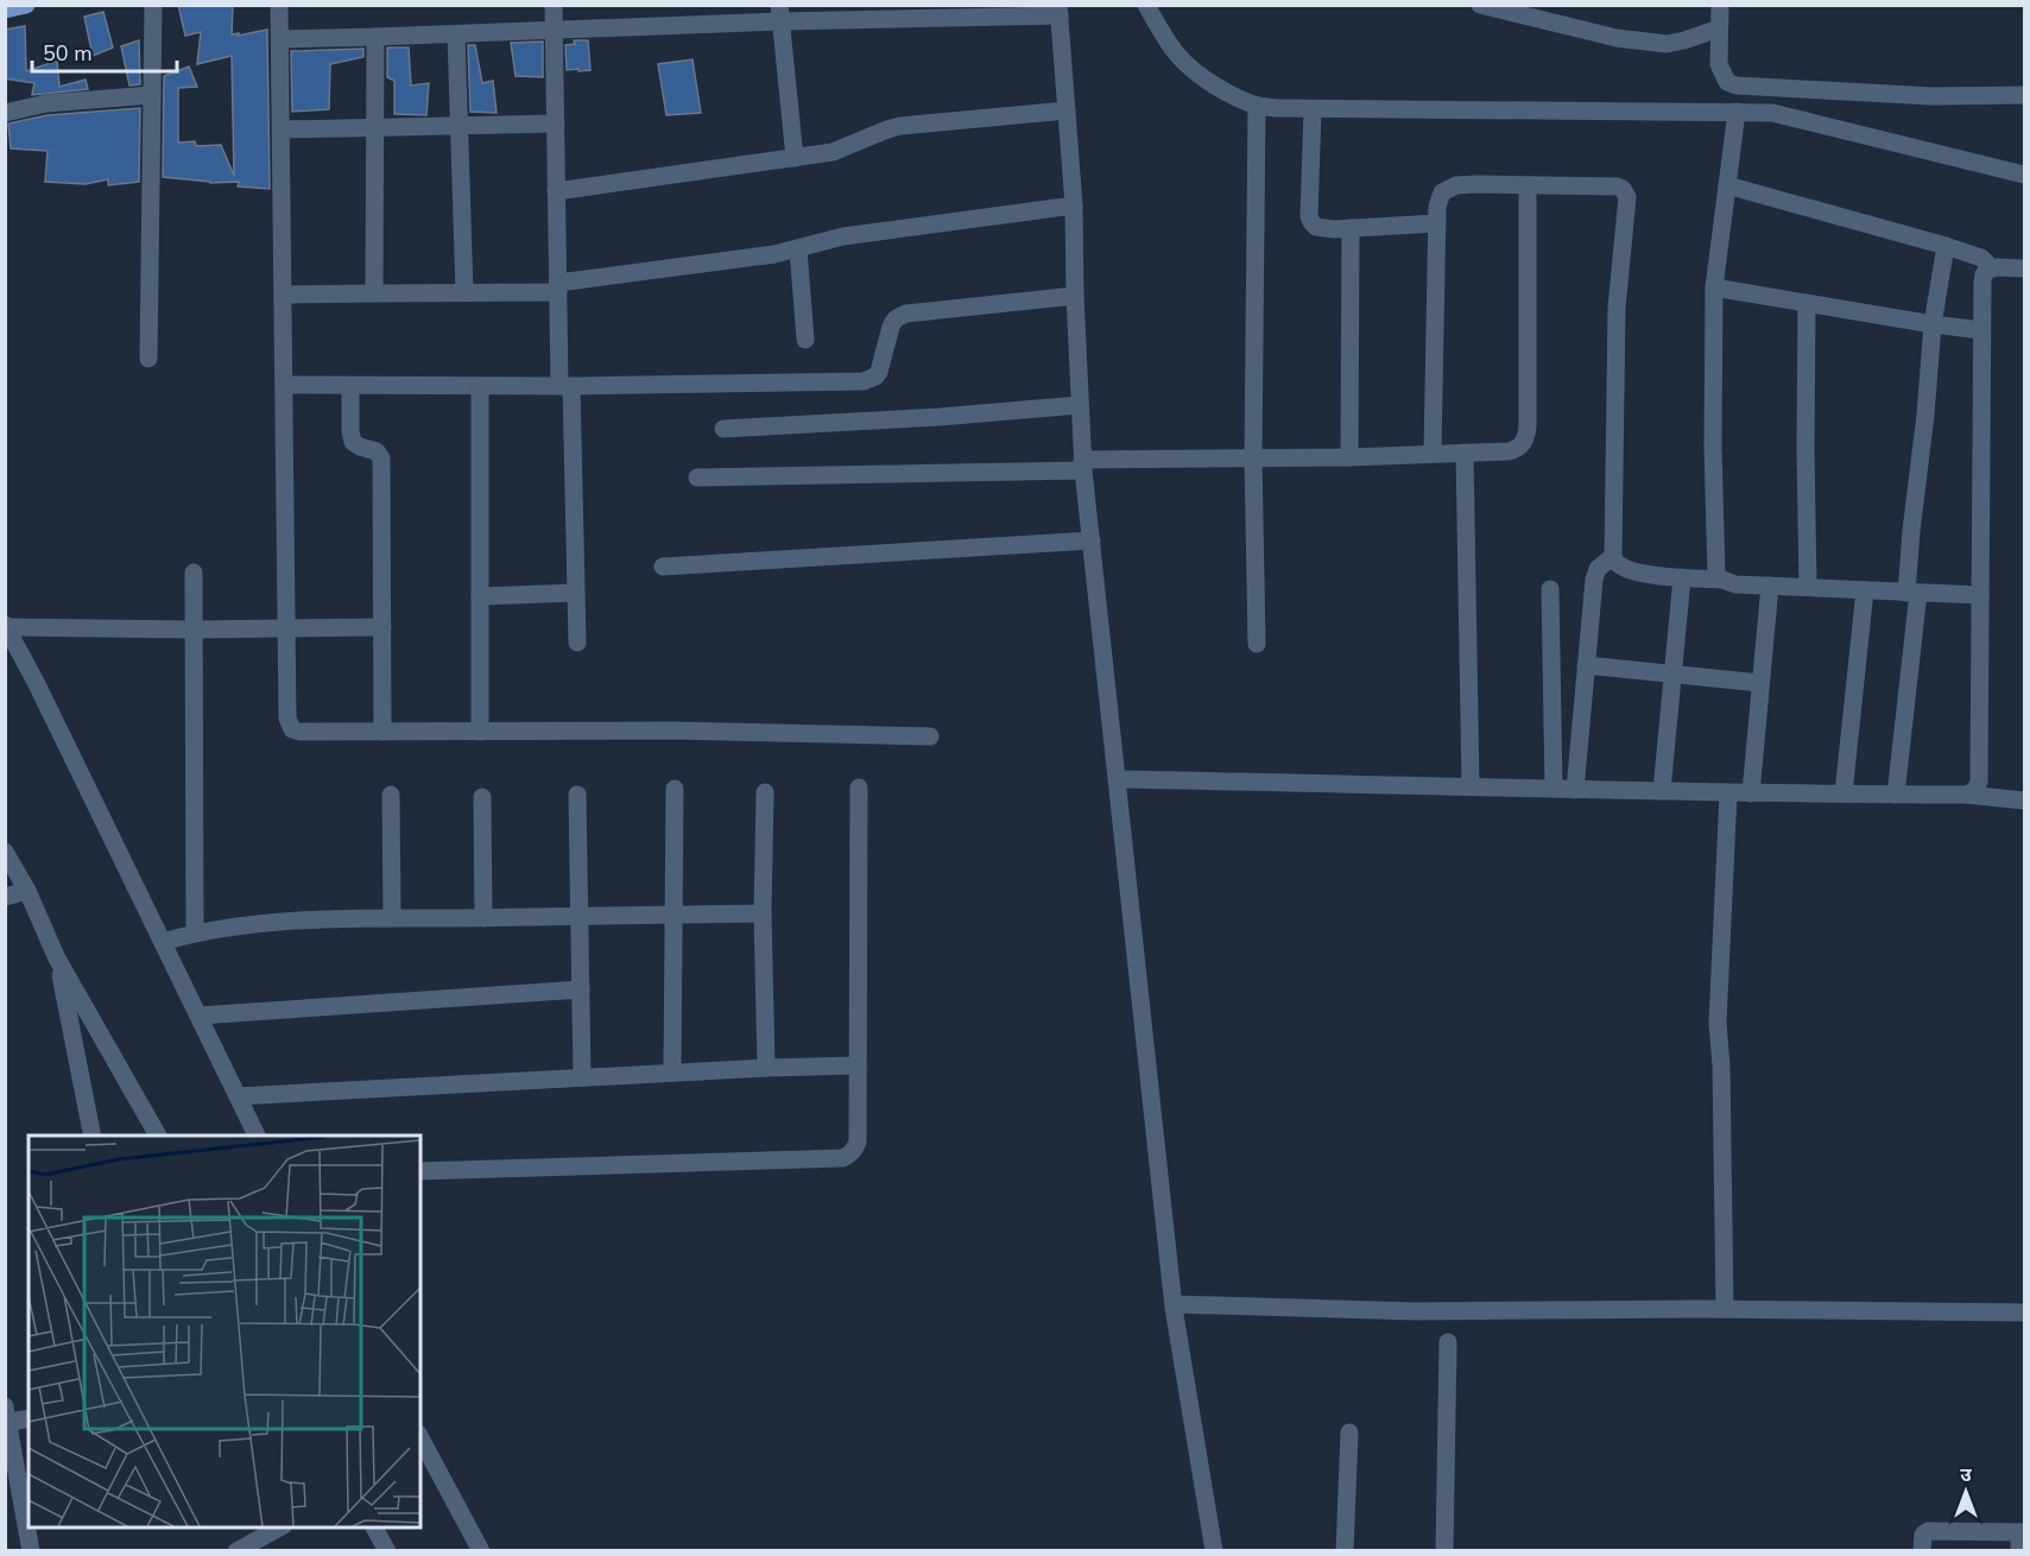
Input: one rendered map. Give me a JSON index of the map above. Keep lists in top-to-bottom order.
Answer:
{
  "scale_bar": "50 m",
  "north": "top"
}
